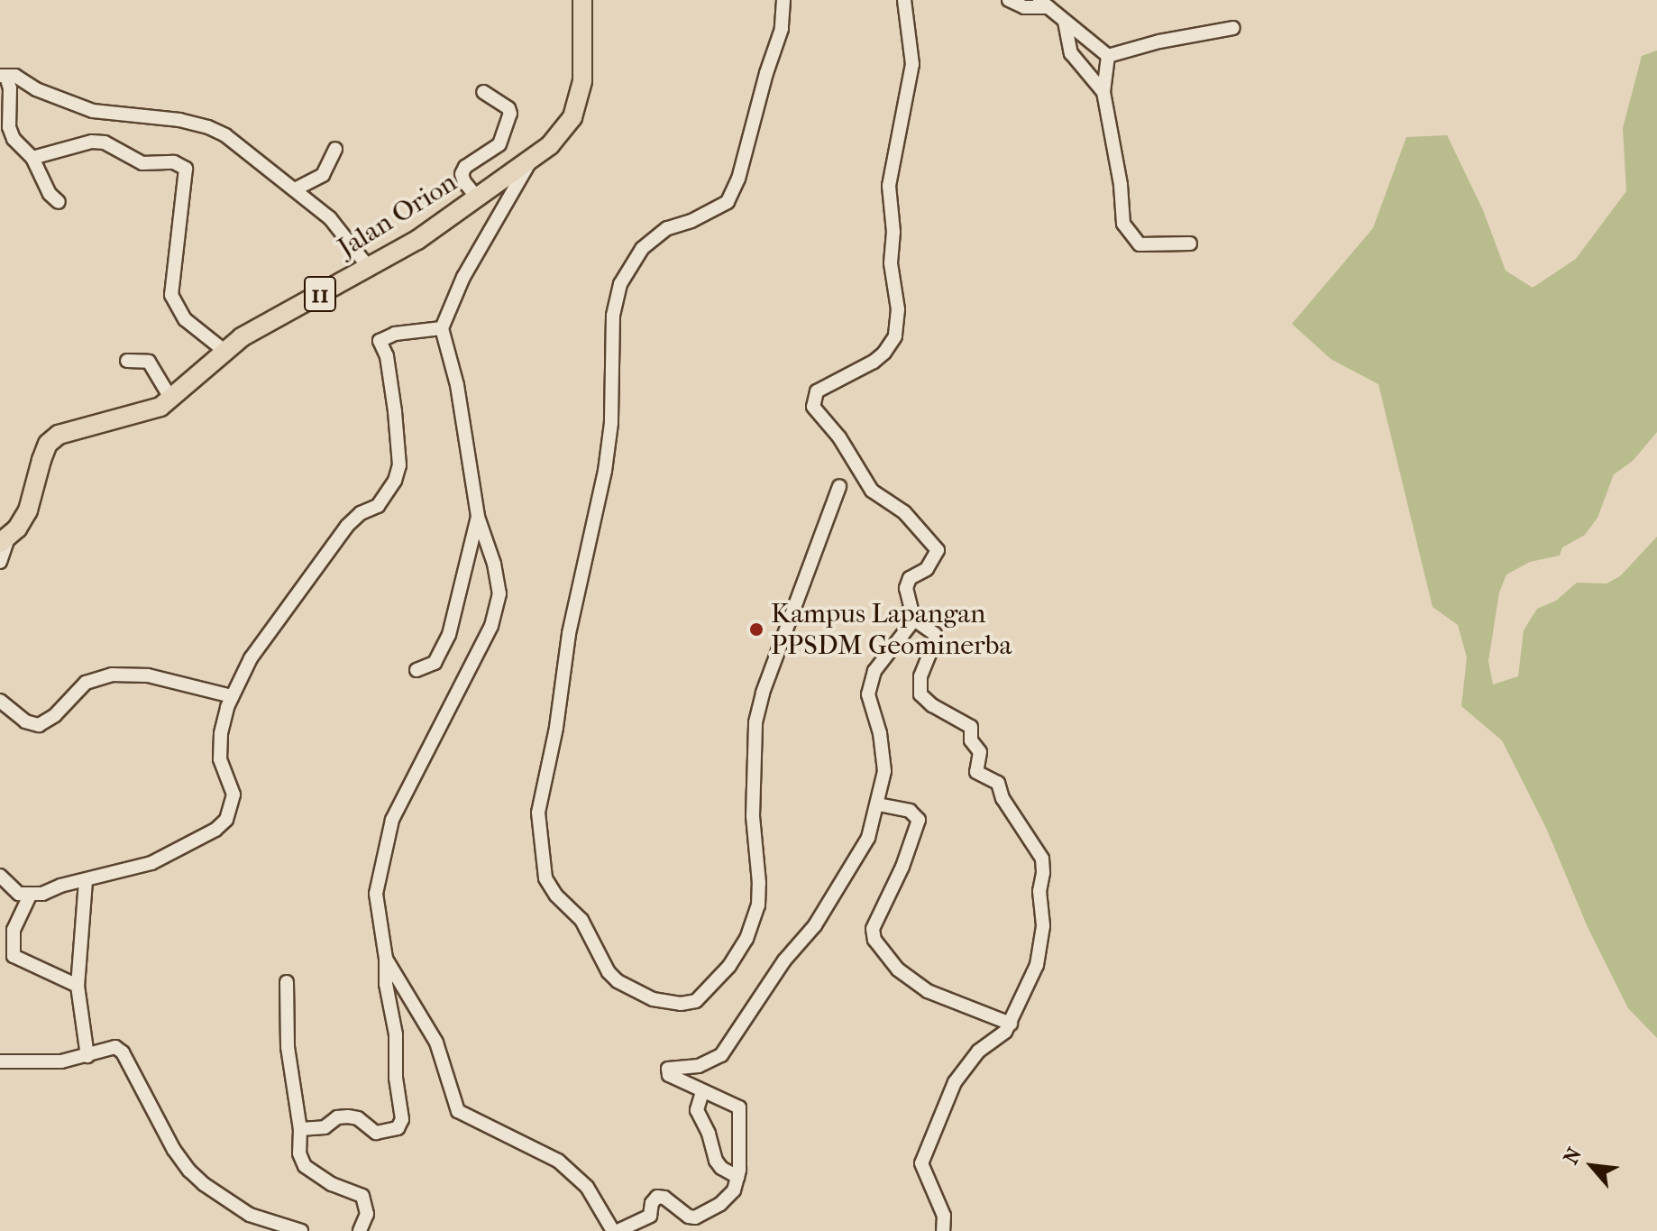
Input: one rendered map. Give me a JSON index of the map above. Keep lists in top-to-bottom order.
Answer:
{
  "streets": {
    "highway": ["Jalan Orion", "11"]
  },
  "places": ["Kampus Lapangan PPSDM Geominerba"],
  "north": "top left"
}
